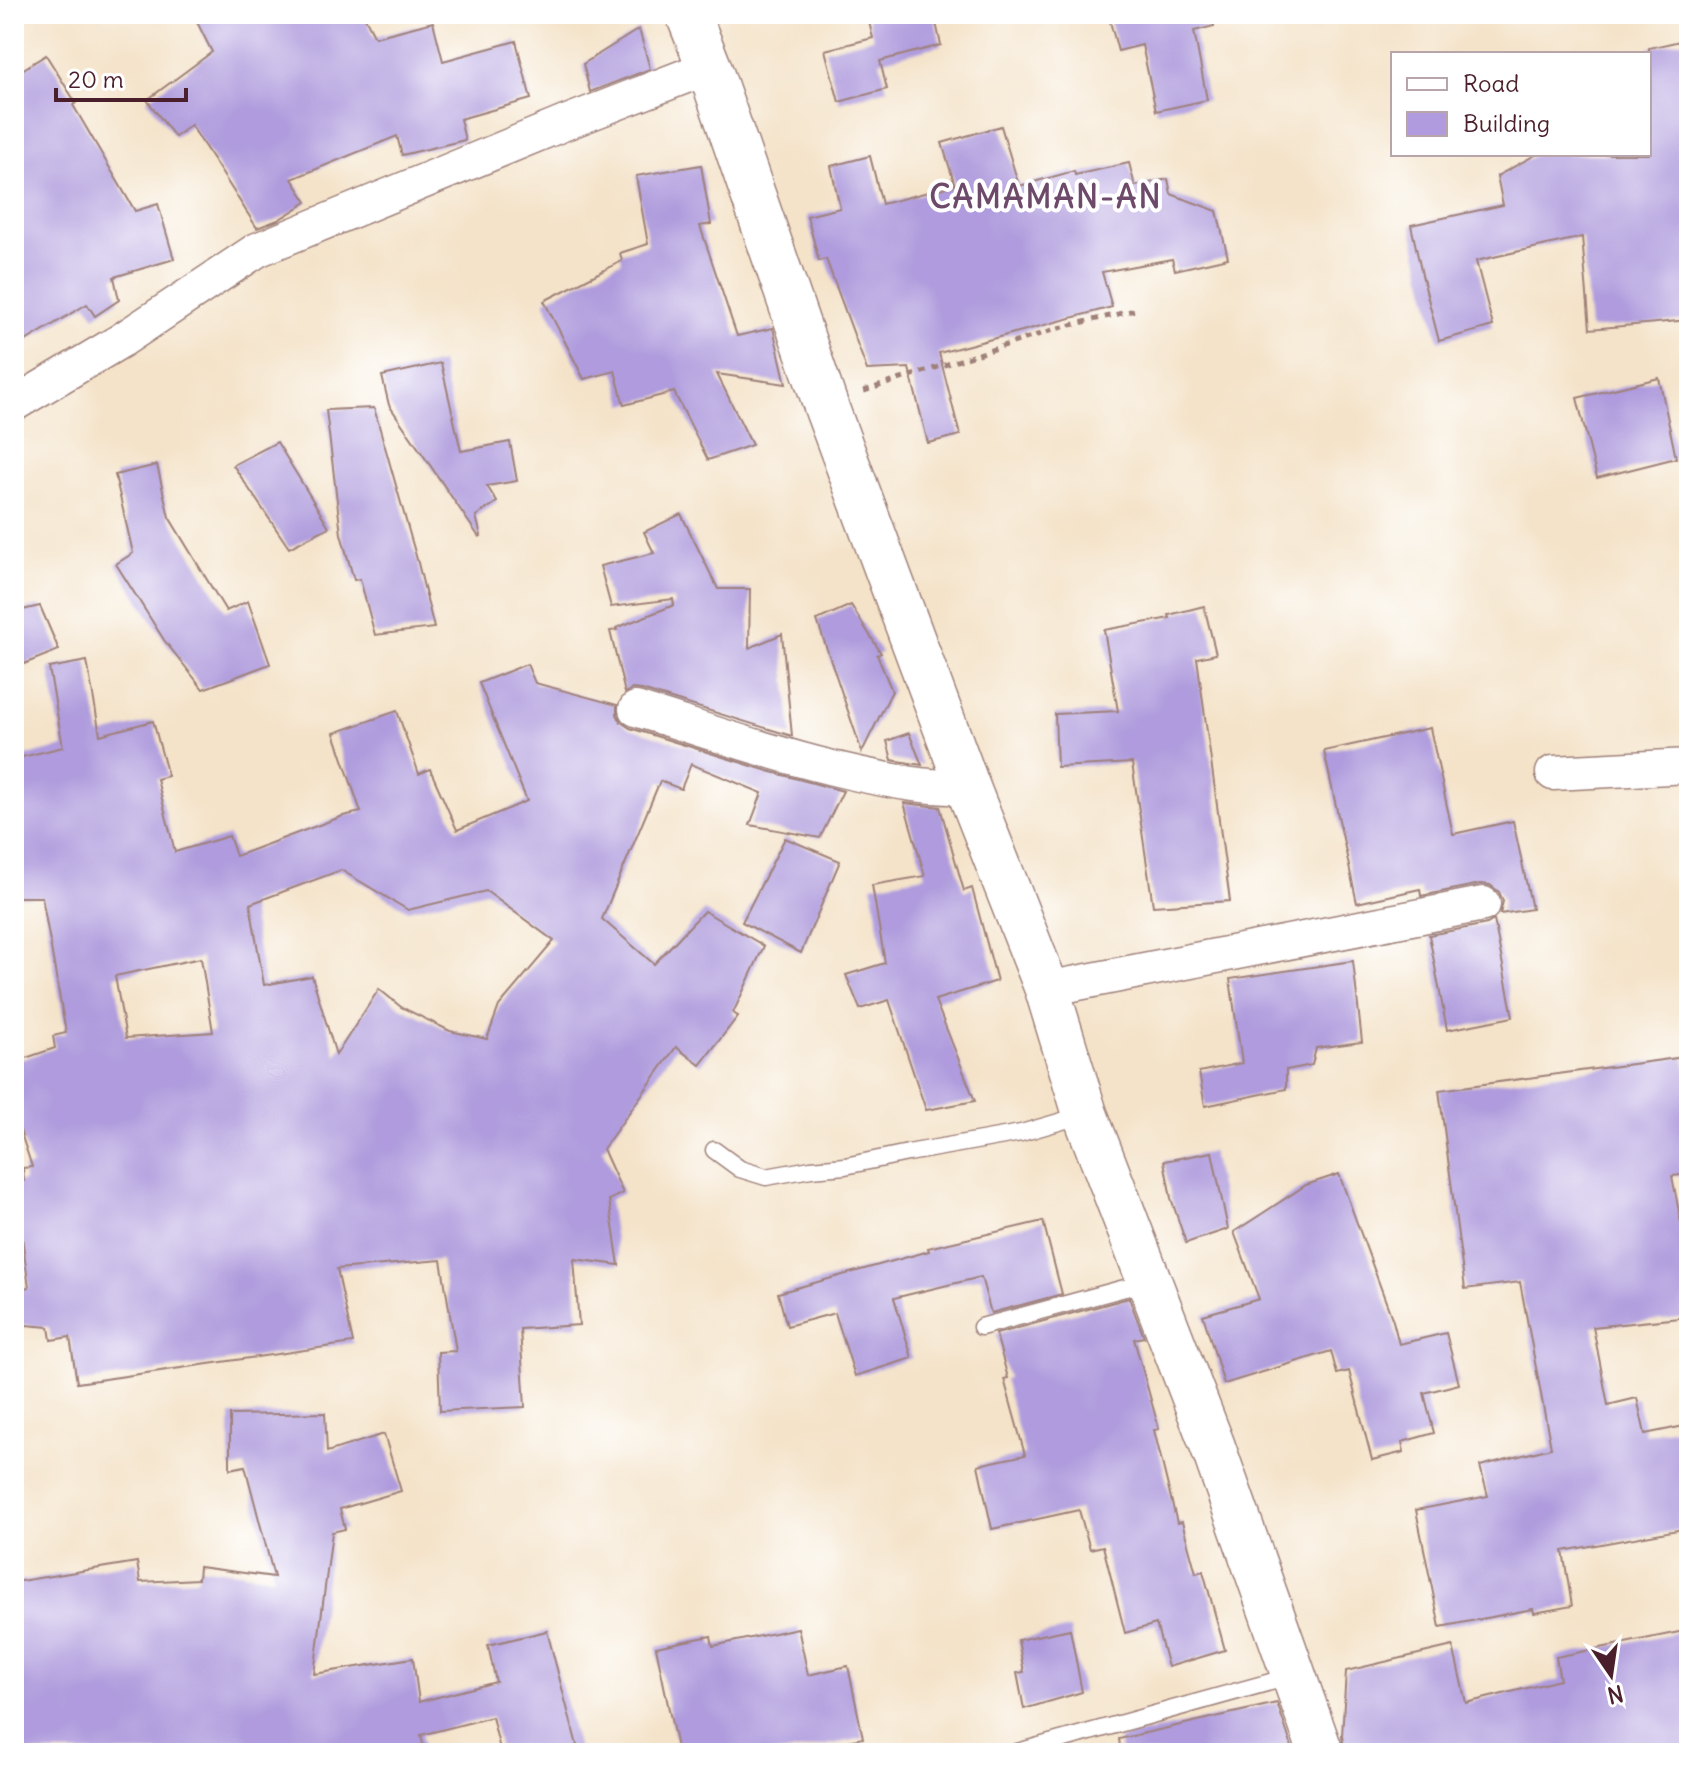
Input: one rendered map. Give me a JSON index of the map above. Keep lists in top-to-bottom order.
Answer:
{
  "districts": ["CAMAMAN-AN"],
  "legend": ["Road", "Building"],
  "scale_bar": "20 m",
  "north": "bottom"
}
